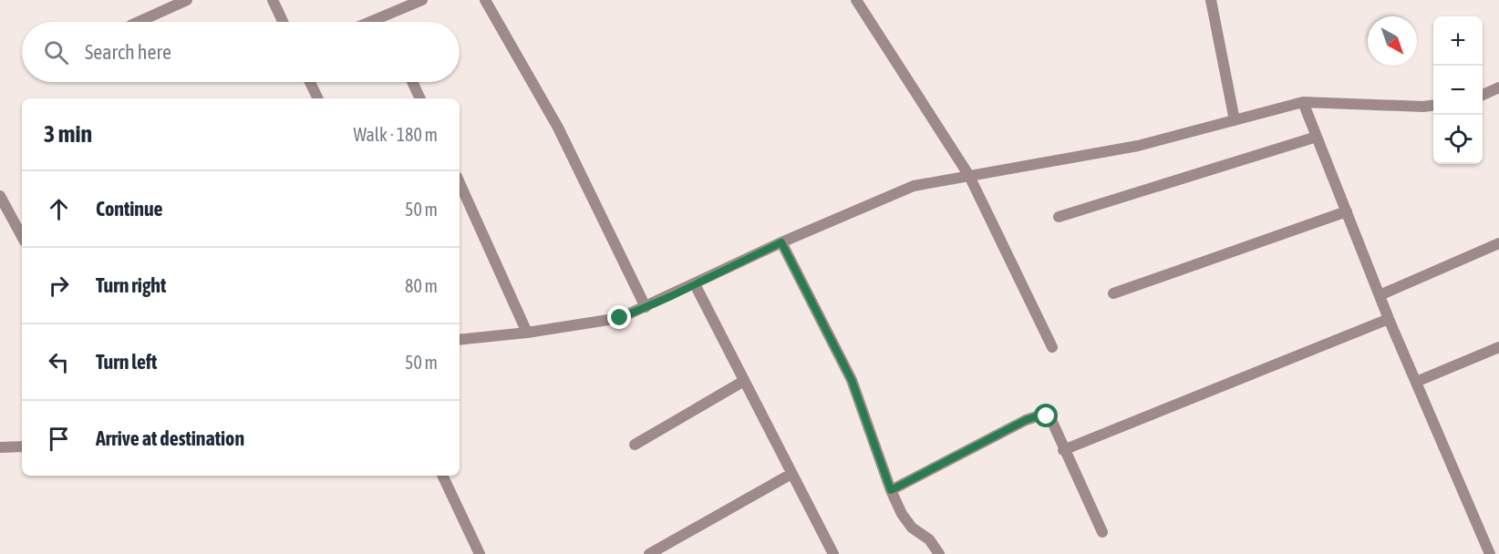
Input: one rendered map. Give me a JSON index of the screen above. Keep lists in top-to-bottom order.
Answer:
{
  "north": "bottom right",
  "page": {
    "map_buttons": ["+", "−"],
    "search": "Search here",
    "heading": ["3 min", "Walk · 180 m"],
    "list": [
      ["Continue", "50 m"],
      ["Turn right", "80 m"],
      ["Turn left", "50 m"],
      "Arrive at destination"
    ]
  }
}
